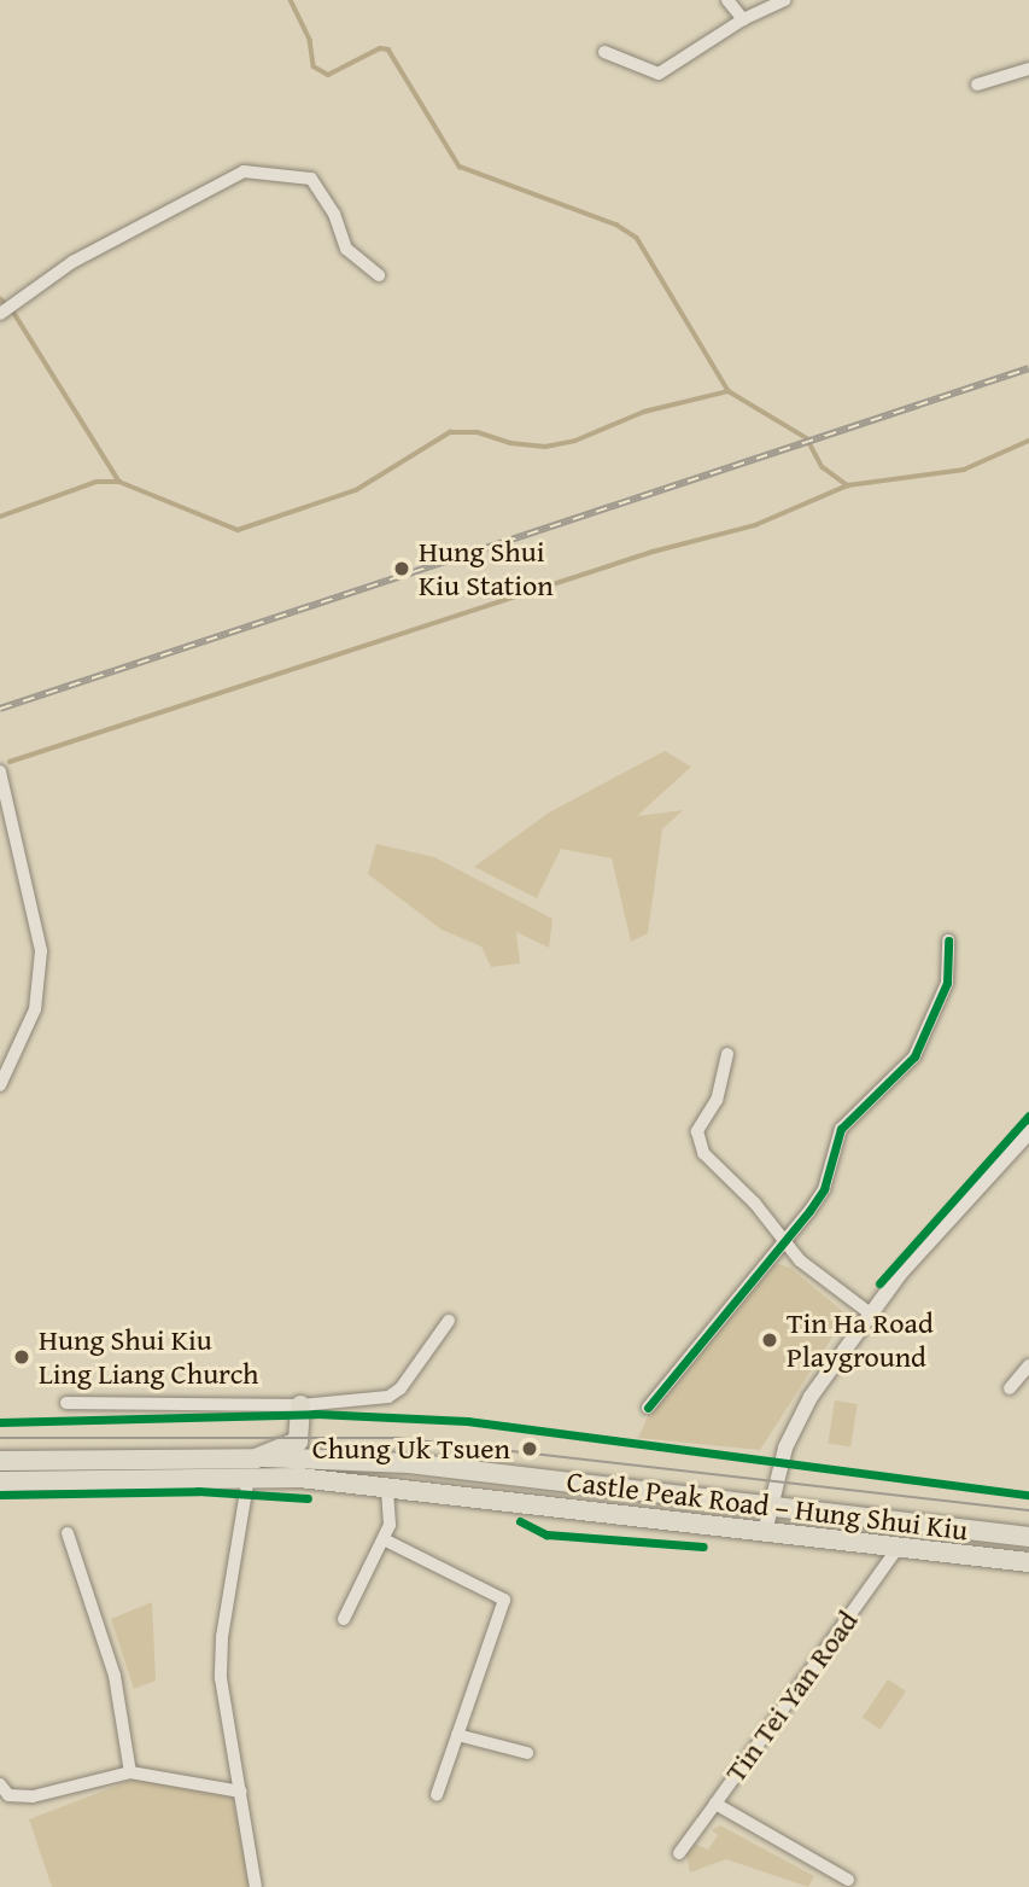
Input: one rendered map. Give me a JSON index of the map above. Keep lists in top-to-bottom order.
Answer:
{
  "streets": {
    "main road": ["Castle Peak Road – Hung Shui Kiu"],
    "street": ["Tin Tei Yan Road"]
  },
  "crossings": [
    ["Castle Peak Road – Hung Shui Kiu", "Tin Tei Yan Road"]
  ],
  "places": [
    "Hung Shui Kiu Station",
    "Tin Ha Road Playground",
    "Hung Shui Kiu Ling Liang Church",
    "Chung Uk Tsuen"
  ]
}
